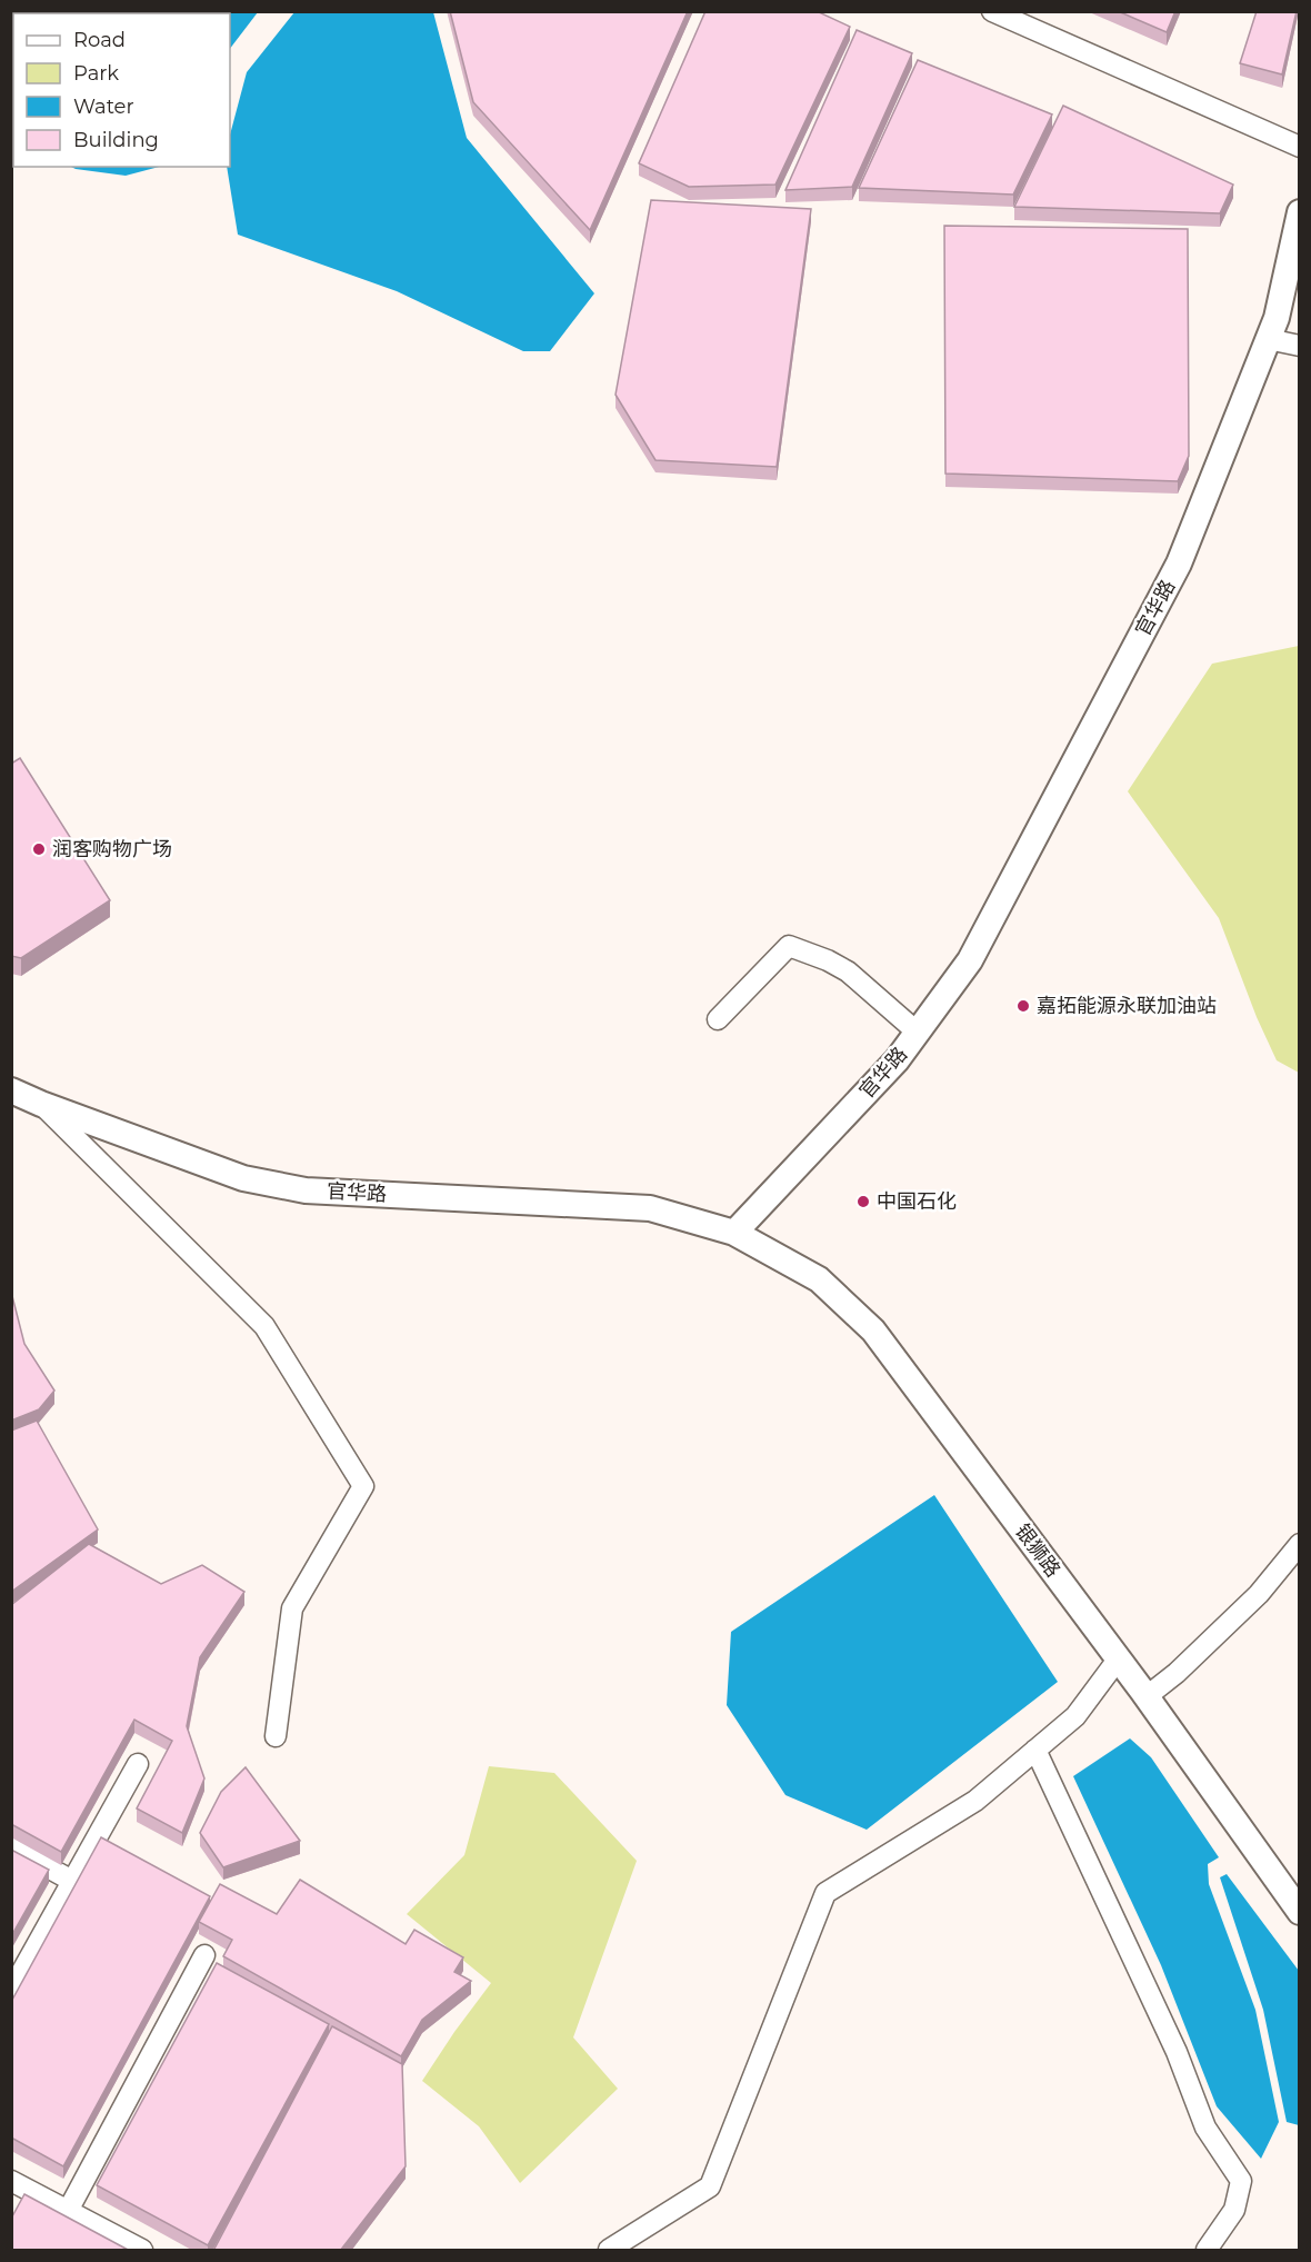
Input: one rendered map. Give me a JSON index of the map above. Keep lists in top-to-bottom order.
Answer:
{
  "streets": {
    "main road": ["官华路", "银狮路"]
  },
  "crossings": [
    ["官华路", "银狮路"]
  ],
  "places": ["润客购物广场", "嘉拓能源永联加油站", "中国石化"],
  "legend": [
    "Road",
    "Park",
    "Water",
    "Building"
  ]
}
